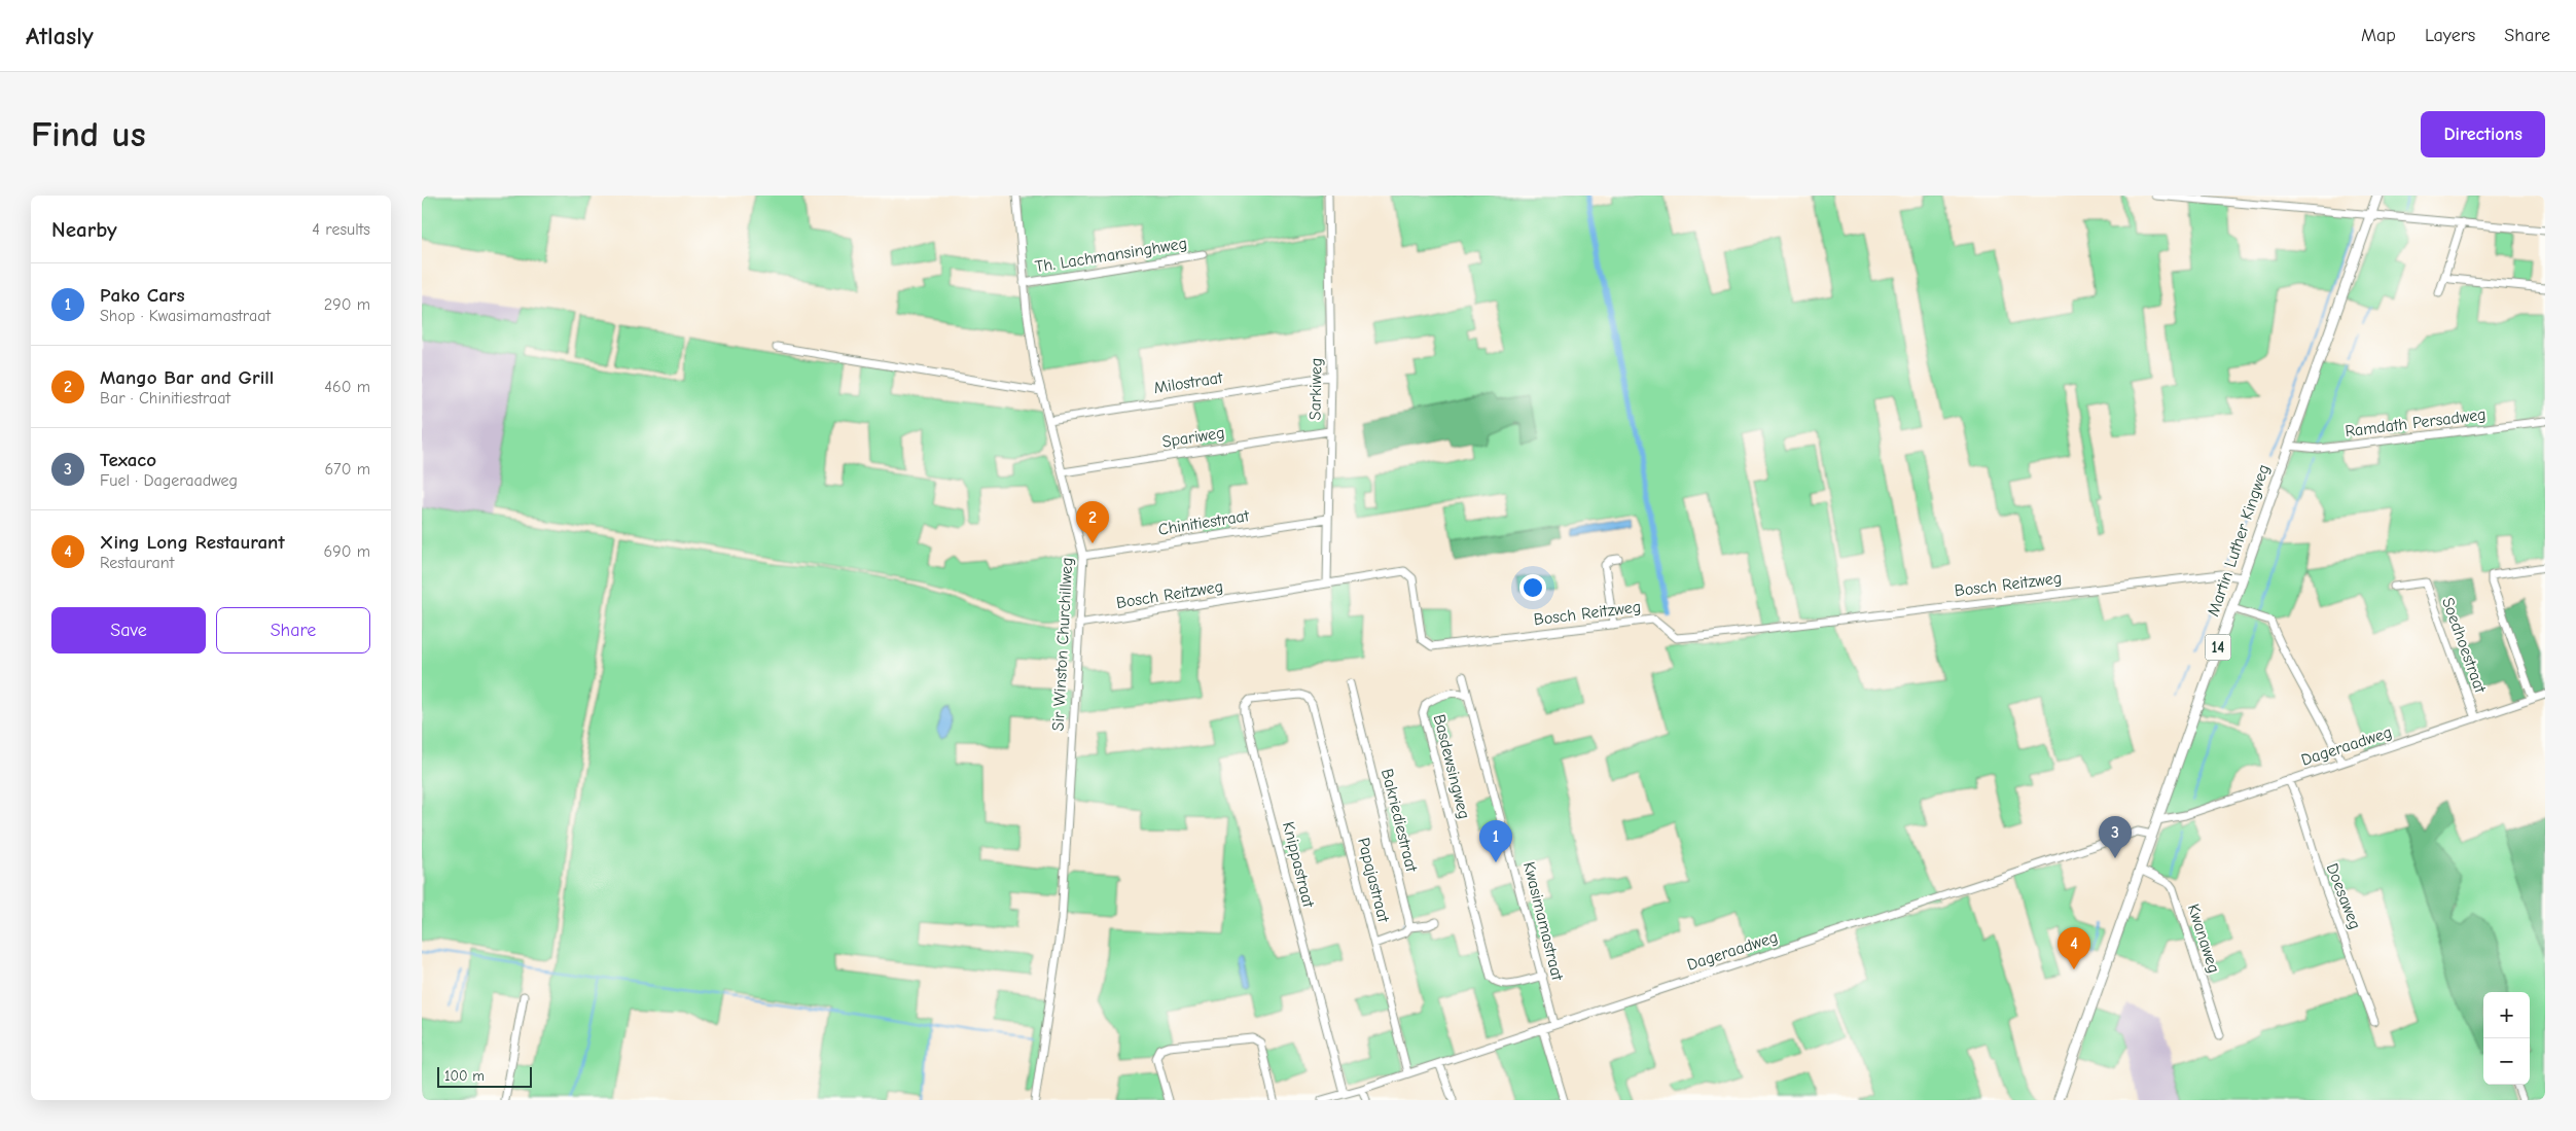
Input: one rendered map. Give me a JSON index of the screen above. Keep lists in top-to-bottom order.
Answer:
{
  "streets": {
    "main road": ["Martin Luther Kingweg", "14"],
    "street": [
      "Th. Lachmansinghweg",
      "Milostraat",
      "Sarkiweg",
      "Ramdath Persadweg",
      "Spariweg",
      "Chinitiestraat",
      "Bosch Reitzweg",
      "Sir Winston Churchillweg",
      "Soedhoestraat",
      "Dageraadweg",
      "Basdewsingweg",
      "Bakriediestraat",
      "Knippastraat",
      "Papajastraat",
      "Doesaweg",
      "Kwasimamastraat",
      "Kwanaweg"
    ]
  },
  "crossings": [
    ["Th. Lachmansinghweg", "Sir Winston Churchillweg"],
    ["Milostraat", "Sarkiweg"],
    ["Milostraat", "Sir Winston Churchillweg"],
    ["Sarkiweg", "Spariweg"],
    ["Sarkiweg", "Chinitiestraat"],
    ["Sarkiweg", "Bosch Reitzweg"],
    ["Ramdath Persadweg", "Martin Luther Kingweg"],
    ["Spariweg", "Sir Winston Churchillweg"],
    ["Chinitiestraat", "Sir Winston Churchillweg"],
    ["Martin Luther Kingweg", "Bosch Reitzweg"],
    ["Martin Luther Kingweg", "Dageraadweg"],
    ["Martin Luther Kingweg", "Kwanaweg"],
    ["Bosch Reitzweg", "Sir Winston Churchillweg"],
    ["Soedhoestraat", "Dageraadweg"],
    ["Dageraadweg", "Knippastraat"],
    ["Dageraadweg", "Papajastraat"],
    ["Dageraadweg", "Doesaweg"],
    ["Dageraadweg", "Kwasimamastraat"],
    ["Basdewsingweg", "Kwasimamastraat"],
    ["Knippastraat", "Papajastraat"]
  ],
  "scale_bar": "100 m",
  "page": {
    "header": "Atlasly",
    "nav": ["Map", "Layers", "Share"],
    "buttons": [
      "Directions",
      ["Save", "Share"]
    ],
    "title": "Find us",
    "heading": ["Nearby", "4 results"],
    "list": [
      {
        "mark": "1",
        "name": "Pako Cars",
        "note": "Shop · Kwasimamastraat",
        "value": "290 m"
      },
      {
        "mark": "2",
        "name": "Mango Bar and Grill",
        "note": "Bar · Chinitiestraat",
        "value": "460 m"
      },
      {
        "mark": "3",
        "name": "Texaco",
        "note": "Fuel · Dageraadweg",
        "value": "670 m"
      },
      {
        "mark": "4",
        "name": "Xing Long Restaurant",
        "note": "Restaurant",
        "value": "690 m"
      }
    ],
    "pins": [
      "2",
      "3",
      "1",
      "4"
    ],
    "map_buttons": ["+", "−"],
    "scale": "100 m"
  }
}
